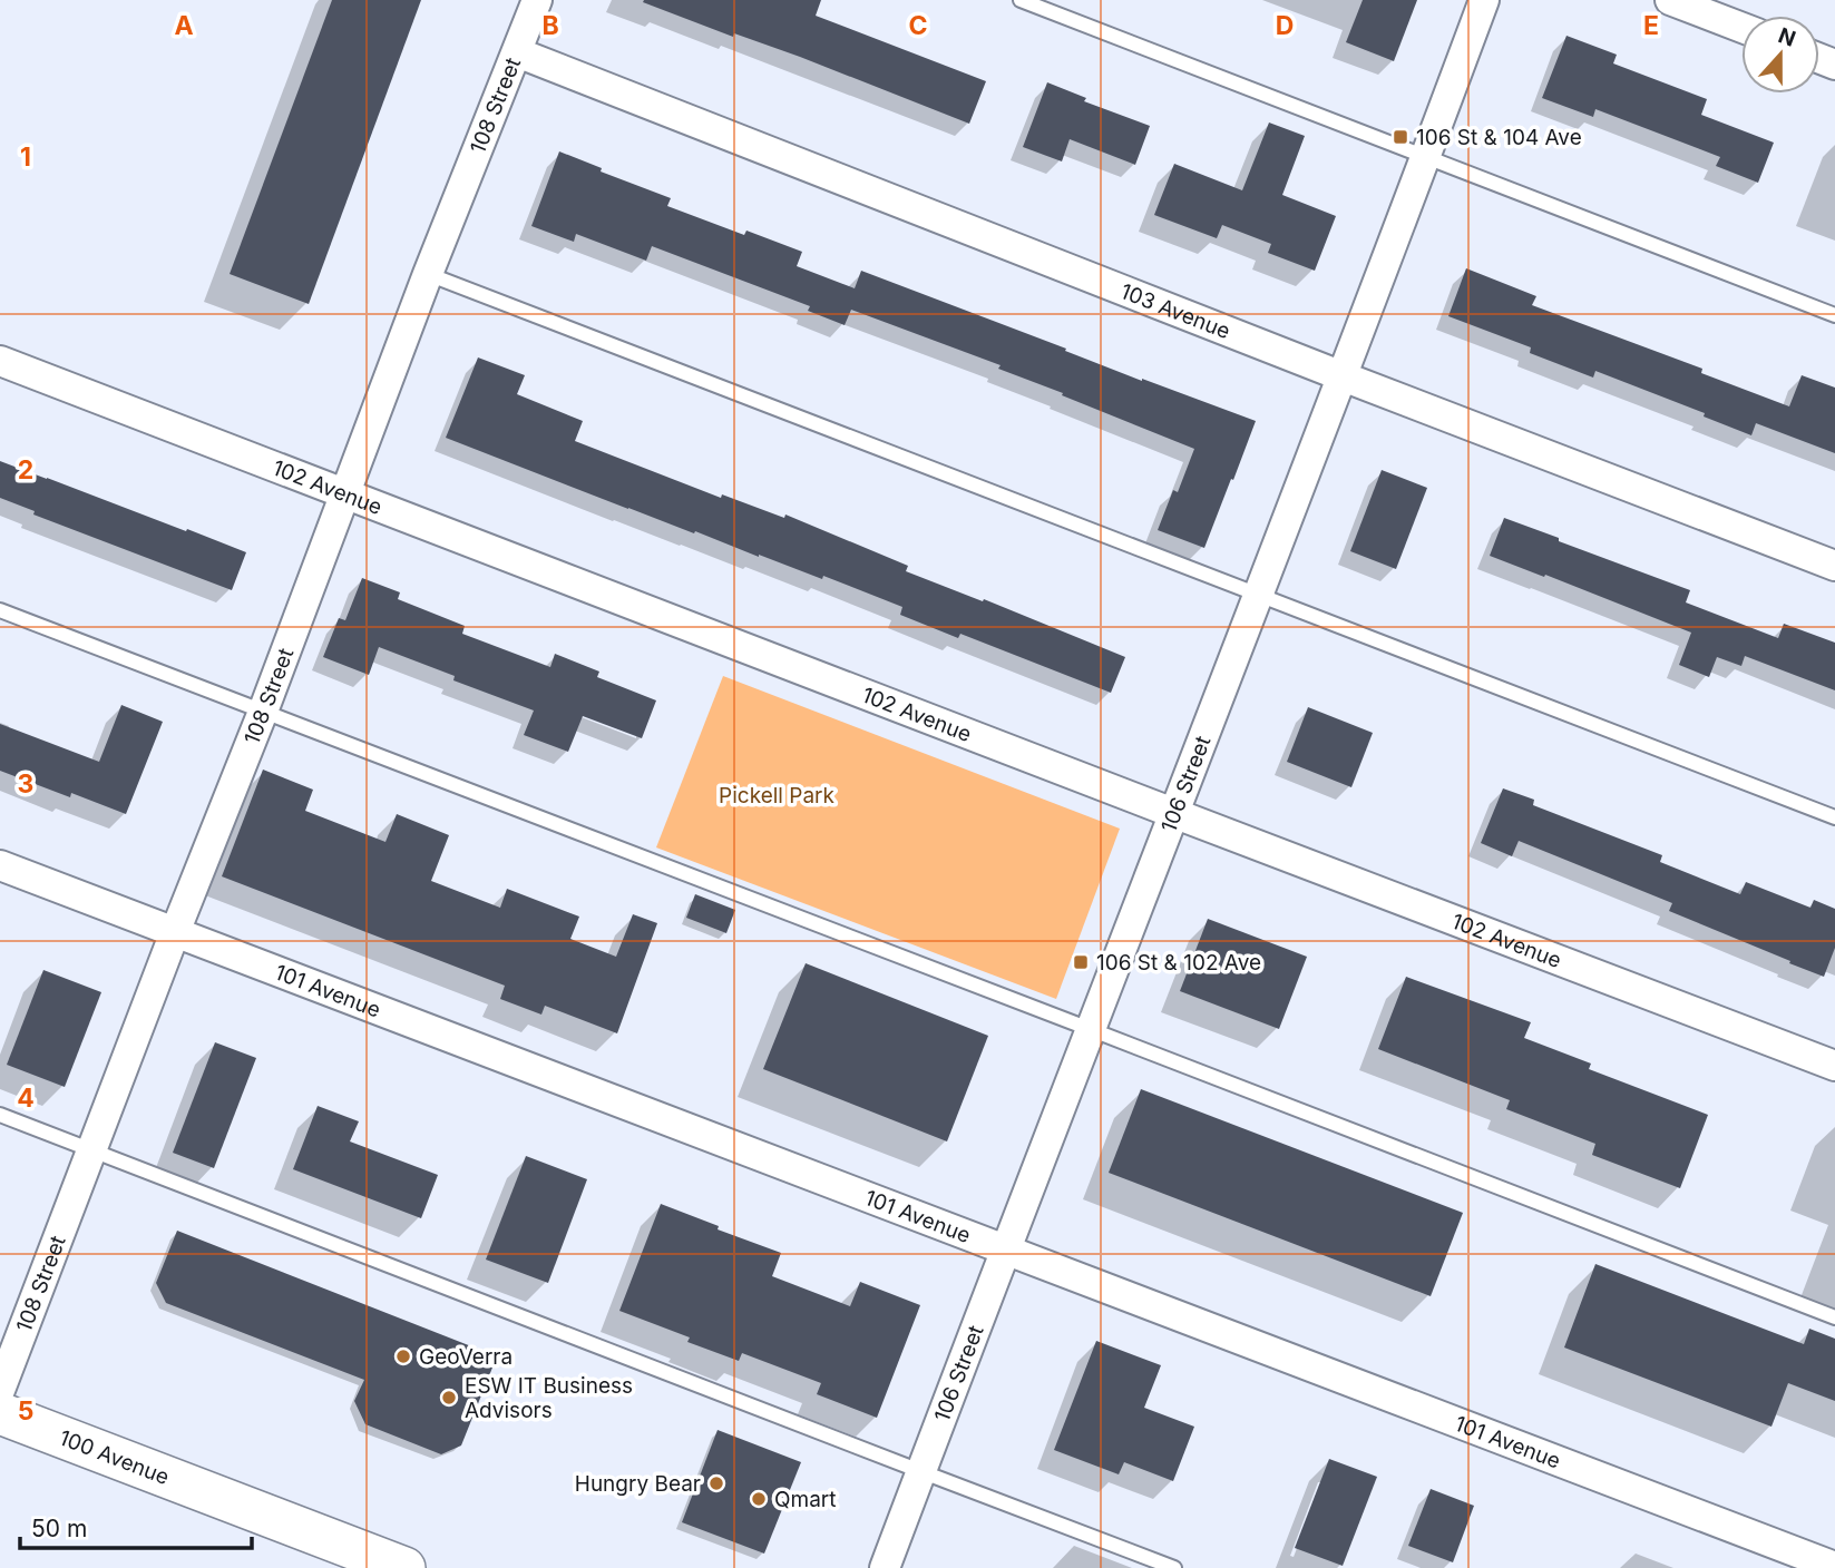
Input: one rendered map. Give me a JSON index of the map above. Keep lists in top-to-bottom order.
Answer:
{
  "streets": {
    "main road": ["100 Avenue"],
    "street": [
      "108 Street",
      "103 Avenue",
      "102 Avenue",
      "106 Street",
      "101 Avenue"
    ]
  },
  "crossings": [
    ["108 Street", "103 Avenue"],
    ["108 Street", "102 Avenue"],
    ["108 Street", "101 Avenue"],
    ["103 Avenue", "106 Street"],
    ["102 Avenue", "106 Street"],
    ["106 Street", "101 Avenue"]
  ],
  "parks": ["Pickell Park"],
  "places": {
    "transit": ["106 St & 104 Ave", "106 St & 102 Ave"],
    "other": [
      "GeoVerra",
      "ESW IT Business Advisors",
      "Hungry Bear",
      "Qmart"
    ]
  },
  "scale_bar": "50 m",
  "north": "top",
  "grid": {
    "columns": [
      "A",
      "B",
      "C",
      "D",
      "E"
    ],
    "rows": [
      "1",
      "2",
      "3",
      "4",
      "5"
    ]
  }
}
